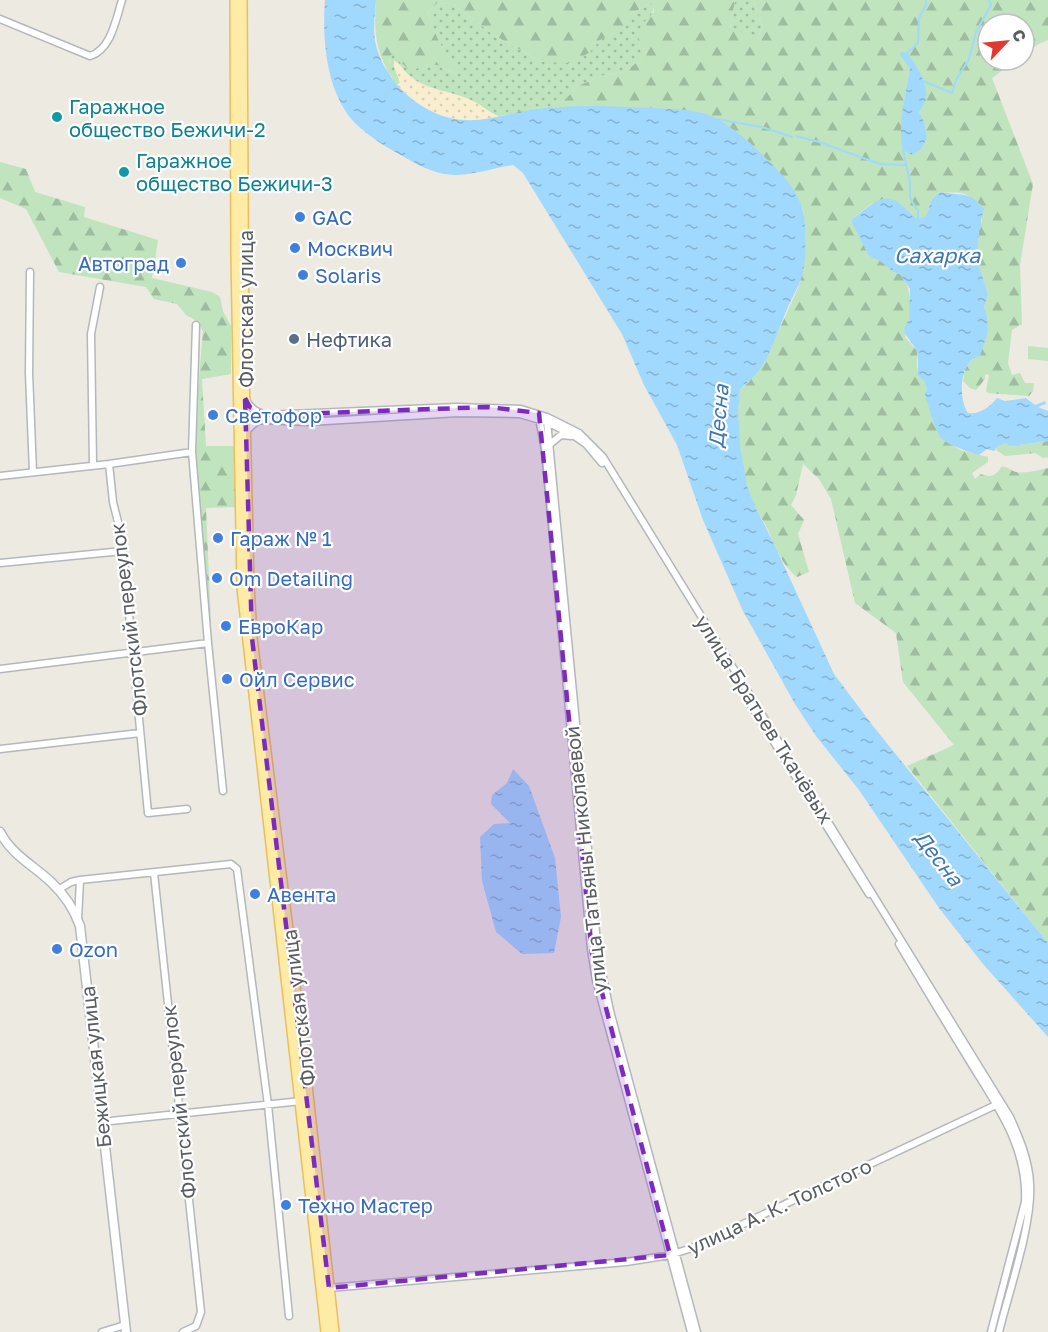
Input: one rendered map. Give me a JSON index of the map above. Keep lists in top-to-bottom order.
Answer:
{
  "streets": {
    "main road": ["Флотская улица"],
    "street": [
      "Флотский переулок",
      "улица Братьев Ткачёвых",
      "улица Татьяны Николаевой",
      "Бежицкая улица",
      "улица А. К. Толстого"
    ]
  },
  "crossings": [
    ["Флотская улица", "улица Братьев Ткачёвых"],
    ["Флотская улица", "улица А. К. Толстого"],
    ["улица Братьев Ткачёвых", "улица Татьяны Николаевой"],
    ["улица Братьев Ткачёвых", "улица А. К. Толстого"],
    ["улица Татьяны Николаевой", "улица А. К. Толстого"]
  ],
  "water": ["Сахарка", "Десна"],
  "places": [
    "Гаражное общество Бежичи-2",
    "Гаражное общество Бежичи-3",
    "GAC",
    "Москвич",
    "Автоград",
    "Solaris",
    "Нефтика",
    "Светофор",
    "Гараж № 1",
    "Om Detailing",
    "ЕвроКар",
    "Ойл Сервис",
    "Авента",
    "Ozon",
    "Техно Мастер"
  ],
  "north": "top right"
}
